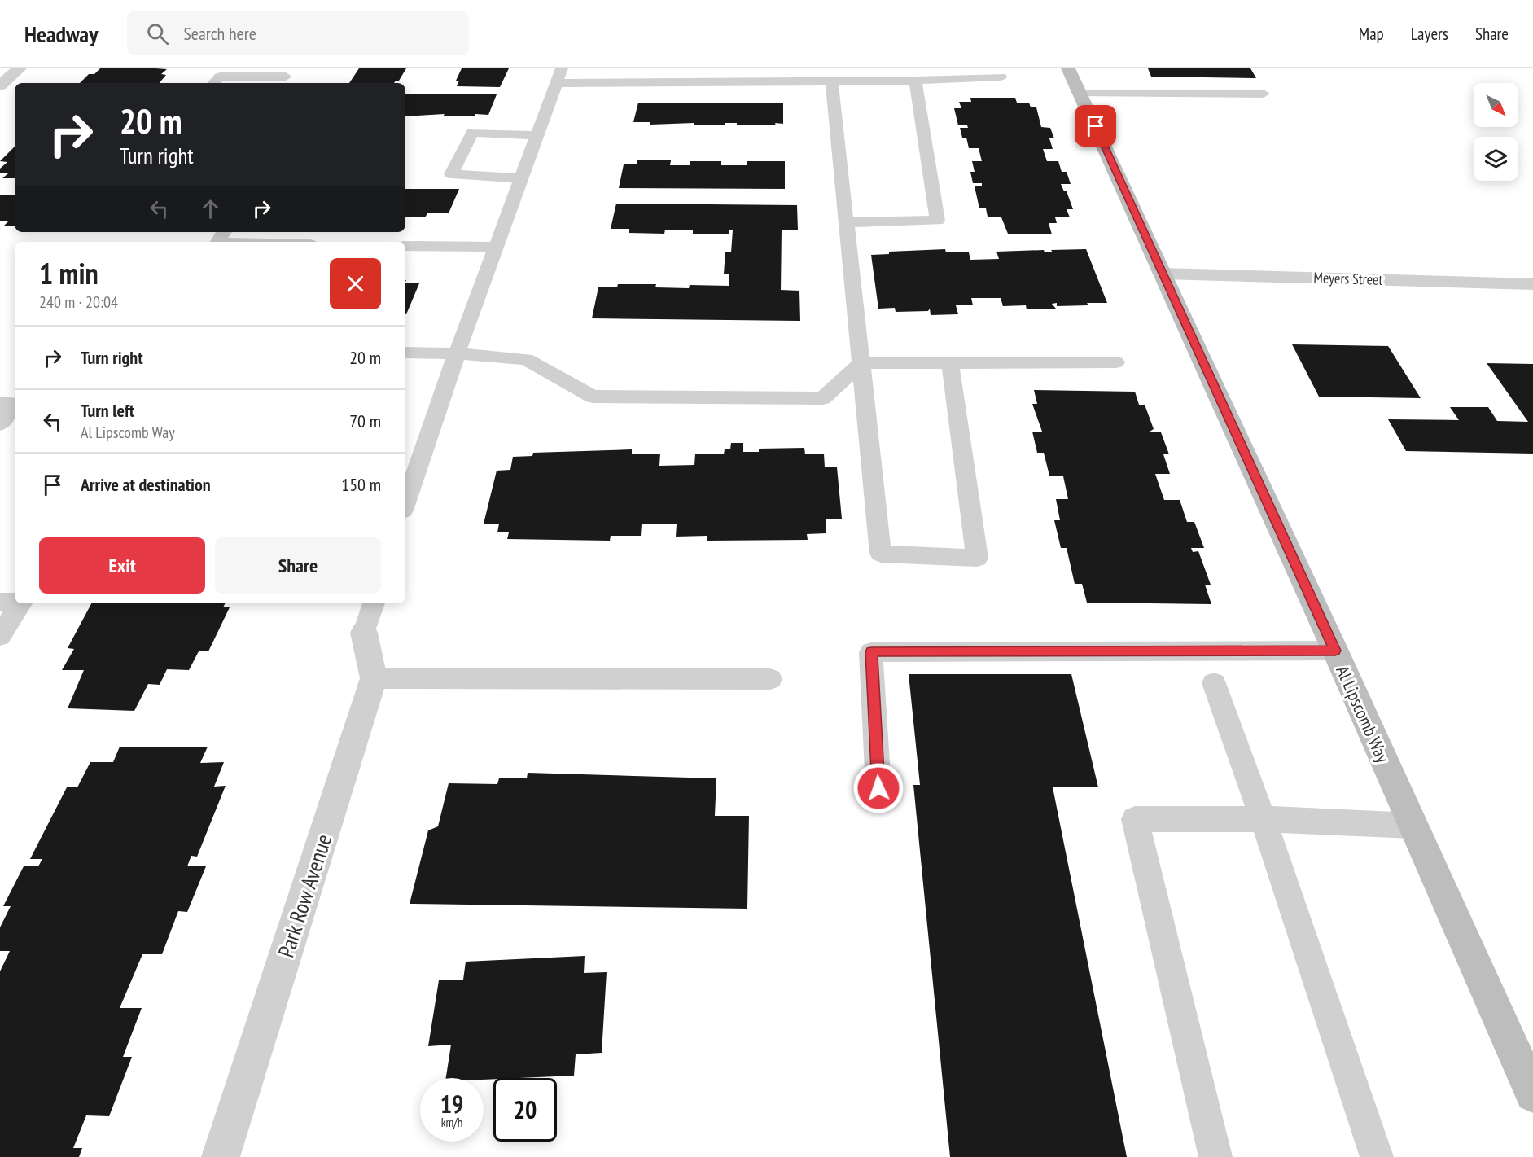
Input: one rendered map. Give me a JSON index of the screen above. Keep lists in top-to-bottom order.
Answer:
{
  "streets": {
    "street": ["Meyers Street", "Al Lipscomb Way", "Park Row Avenue"]
  },
  "crossings": [
    ["Meyers Street", "Al Lipscomb Way"]
  ],
  "north": "bottom right",
  "page": {
    "header": "Headway",
    "search": "Search here",
    "nav": ["Map", "Layers", "Share"],
    "turn": ["20 m", "Turn right"],
    "heading": ["1 min", "240 m · 20:04"],
    "list": [
      {
        "name": "Turn right",
        "value": "20 m"
      },
      {
        "name": "Turn left",
        "note": "Al Lipscomb Way",
        "value": "70 m"
      },
      {
        "name": "Arrive at destination",
        "value": "150 m"
      }
    ],
    "buttons": ["Exit", "Share"],
    "speed": "19 km/h",
    "limit": "20"
  }
}
